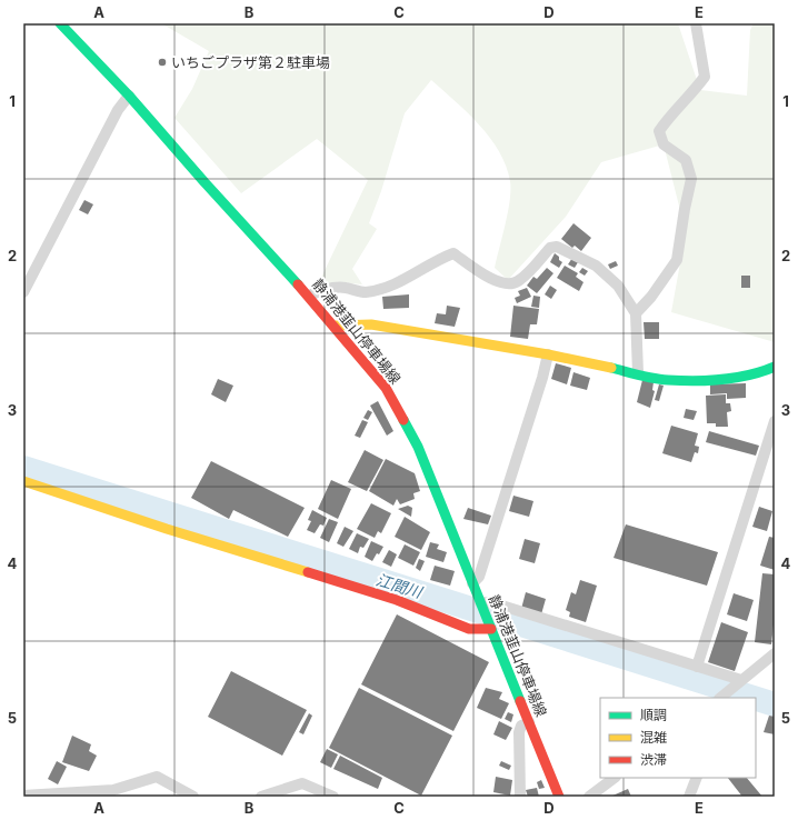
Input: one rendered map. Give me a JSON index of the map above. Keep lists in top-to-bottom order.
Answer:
{
  "streets": {
    "street": ["静浦港韮山停車場線"]
  },
  "water": ["江間川"],
  "places": ["いちごプラザ第２駐車場"],
  "legend": ["順調", "混雑", "渋滞"],
  "grid": {
    "columns": [
      "A",
      "B",
      "C",
      "D",
      "E"
    ],
    "rows": [
      "1",
      "2",
      "3",
      "4",
      "5"
    ]
  }
}
